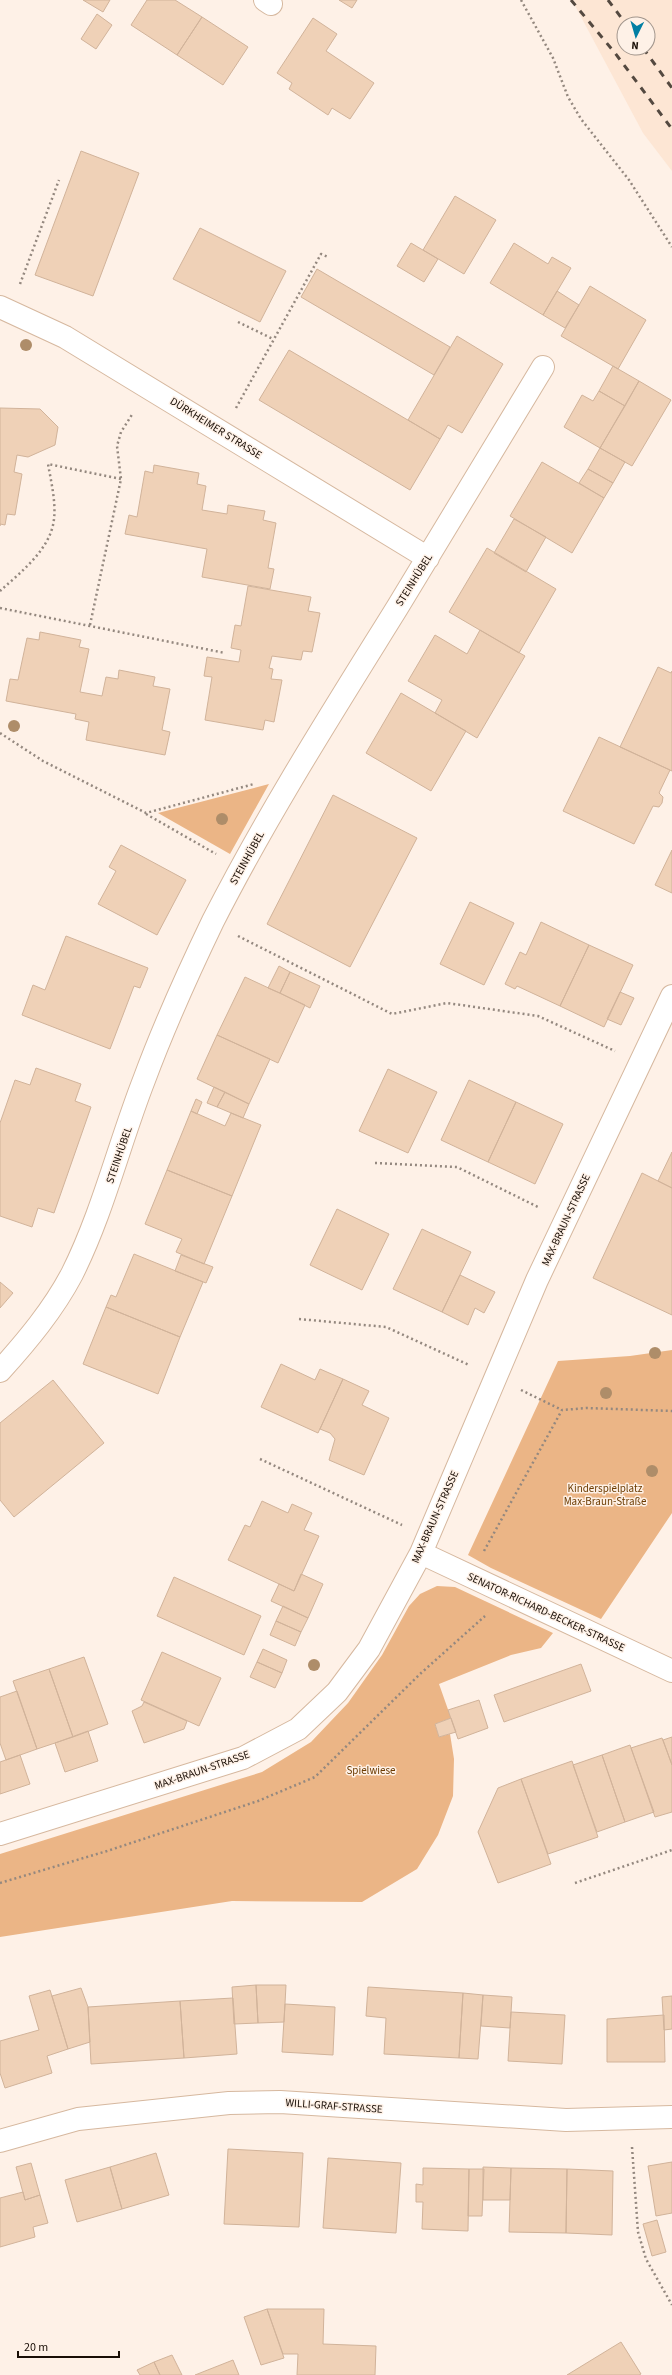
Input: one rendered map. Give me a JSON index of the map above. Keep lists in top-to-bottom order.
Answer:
{
  "streets": {
    "street": [
      "DÜRKHEIMER STRASSE",
      "STEINHÜBEL",
      "MAX-BRAUN-STRASSE",
      "SENATOR-RICHARD-BECKER-STRASSE",
      "WILLI-GRAF-STRASSE"
    ]
  },
  "crossings": [
    ["DÜRKHEIMER STRASSE", "STEINHÜBEL"],
    ["MAX-BRAUN-STRASSE", "SENATOR-RICHARD-BECKER-STRASSE"]
  ],
  "parks": ["Kinderspielplatz Max-Braun-Straße", "Spielwiese"],
  "scale_bar": "20 m",
  "north": "bottom"
}
